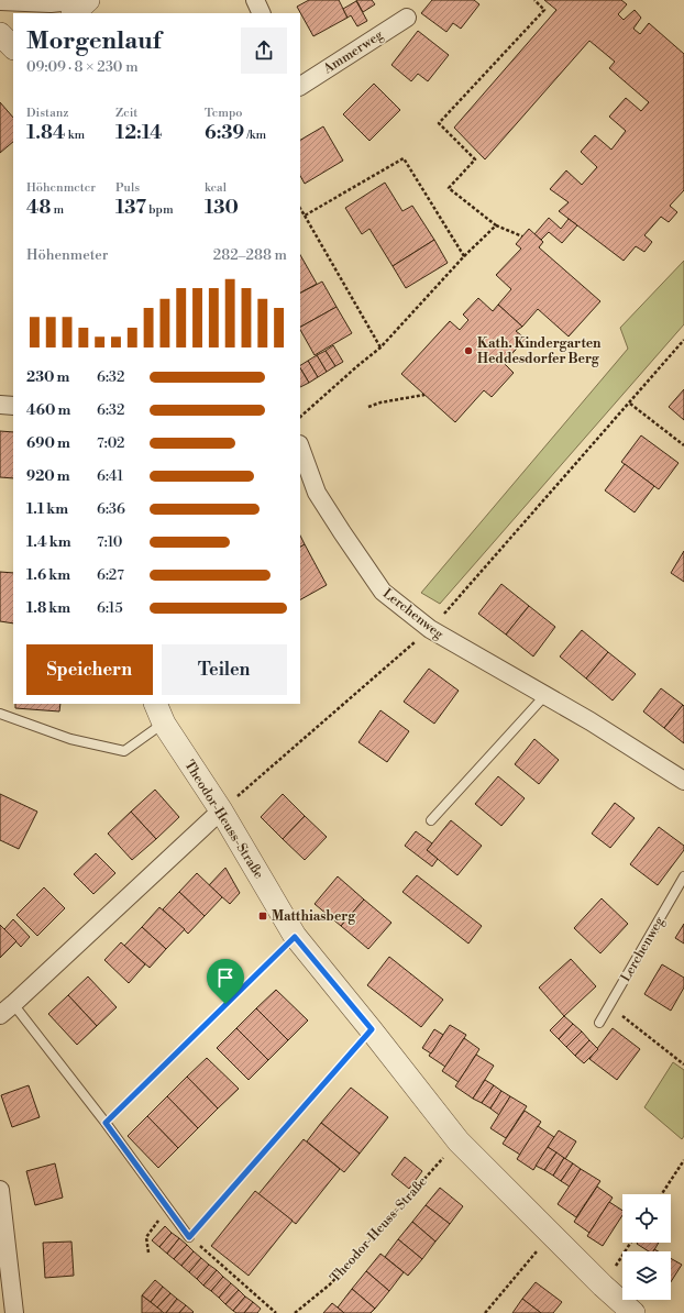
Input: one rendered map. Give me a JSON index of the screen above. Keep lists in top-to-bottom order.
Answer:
{
  "streets": {
    "street": ["Ammerweg", "Lerchenweg", "Theodor-Heuss-Straße"]
  },
  "places": {
    "other": ["Kath. Kindergarten Heddesdorfer Berg"],
    "transit": ["Matthiasberg"]
  },
  "page": {
    "heading": ["Morgenlauf", "09:09 · 8 × 230 m"],
    "stats": [
      ["Distanz", "1.84 km"],
      ["Zeit", "12:14"],
      ["Tempo", "6:39 /km"],
      ["Höhenmeter", "48 m"],
      ["Puls", "137 bpm"],
      ["kcal", "130"]
    ],
    "chart": ["Höhenmeter", "282–288 m"],
    "list": [
      {
        "name": "230 m",
        "note": "6:32"
      },
      {
        "name": "460 m",
        "note": "6:32"
      },
      {
        "name": "690 m",
        "note": "7:02"
      },
      {
        "name": "920 m",
        "note": "6:41"
      },
      {
        "name": "1.1 km",
        "note": "6:36"
      },
      {
        "name": "1.4 km",
        "note": "7:10"
      },
      {
        "name": "1.6 km",
        "note": "6:27"
      },
      {
        "name": "1.8 km",
        "note": "6:15"
      }
    ],
    "buttons": ["Speichern", "Teilen"]
  }
}
